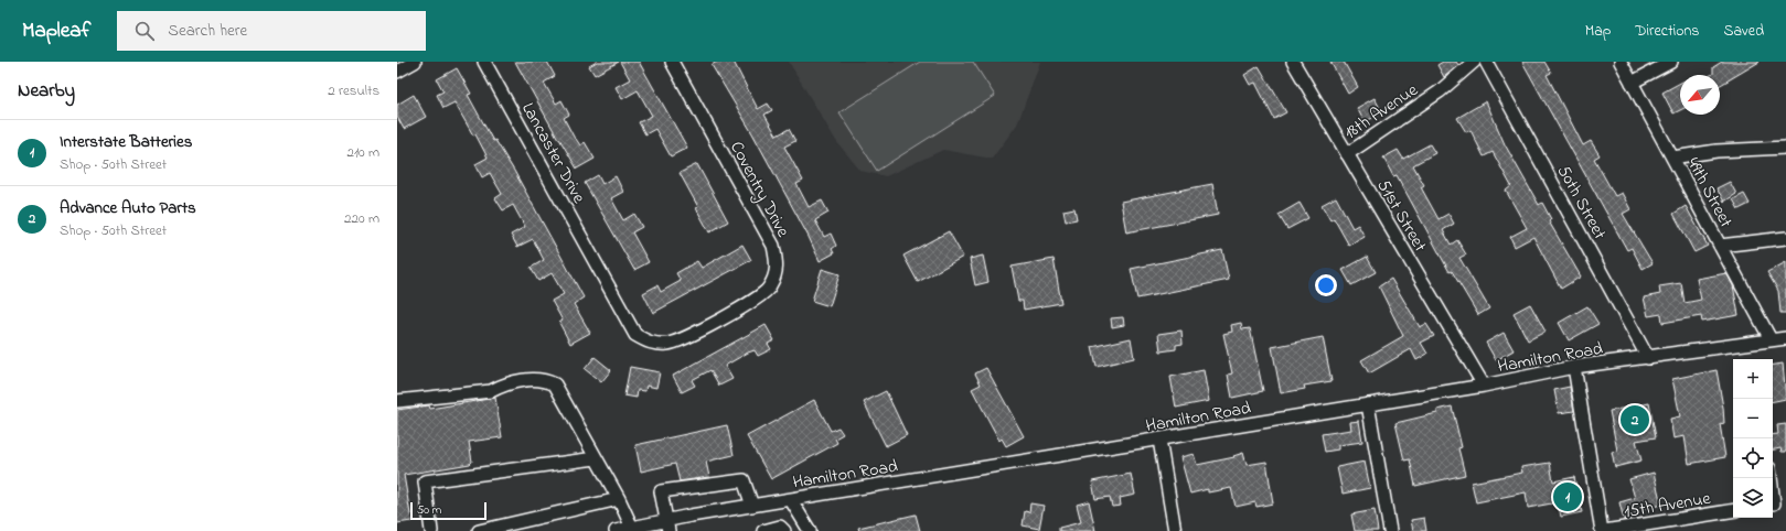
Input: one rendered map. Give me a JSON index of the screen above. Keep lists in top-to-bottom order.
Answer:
{
  "streets": {
    "street": [
      "18th Avenue",
      "Lancaster Drive",
      "Coventry Drive",
      "49th Street",
      "50th Street",
      "51st Street",
      "Hamilton Road",
      "15th Avenue"
    ]
  },
  "crossings": [
    ["18th Avenue", "51st Street"],
    ["Lancaster Drive", "Coventry Drive"],
    ["49th Street", "Hamilton Road"],
    ["50th Street", "Hamilton Road"],
    ["51st Street", "Hamilton Road"]
  ],
  "scale_bar": "50 m",
  "north": "bottom left",
  "page": {
    "header": "Mapleaf",
    "search": "Search here",
    "nav": ["Map", "Directions", "Saved"],
    "heading": ["Nearby", "2 results"],
    "list": [
      {
        "mark": "1",
        "name": "Interstate Batteries",
        "note": "Shop · 50th Street",
        "value": "210 m"
      },
      {
        "mark": "2",
        "name": "Advance Auto Parts",
        "note": "Shop · 50th Street",
        "value": "220 m"
      }
    ],
    "map_buttons": ["+", "−"],
    "pins": ["2", "1"],
    "scale": "50 m"
  }
}
